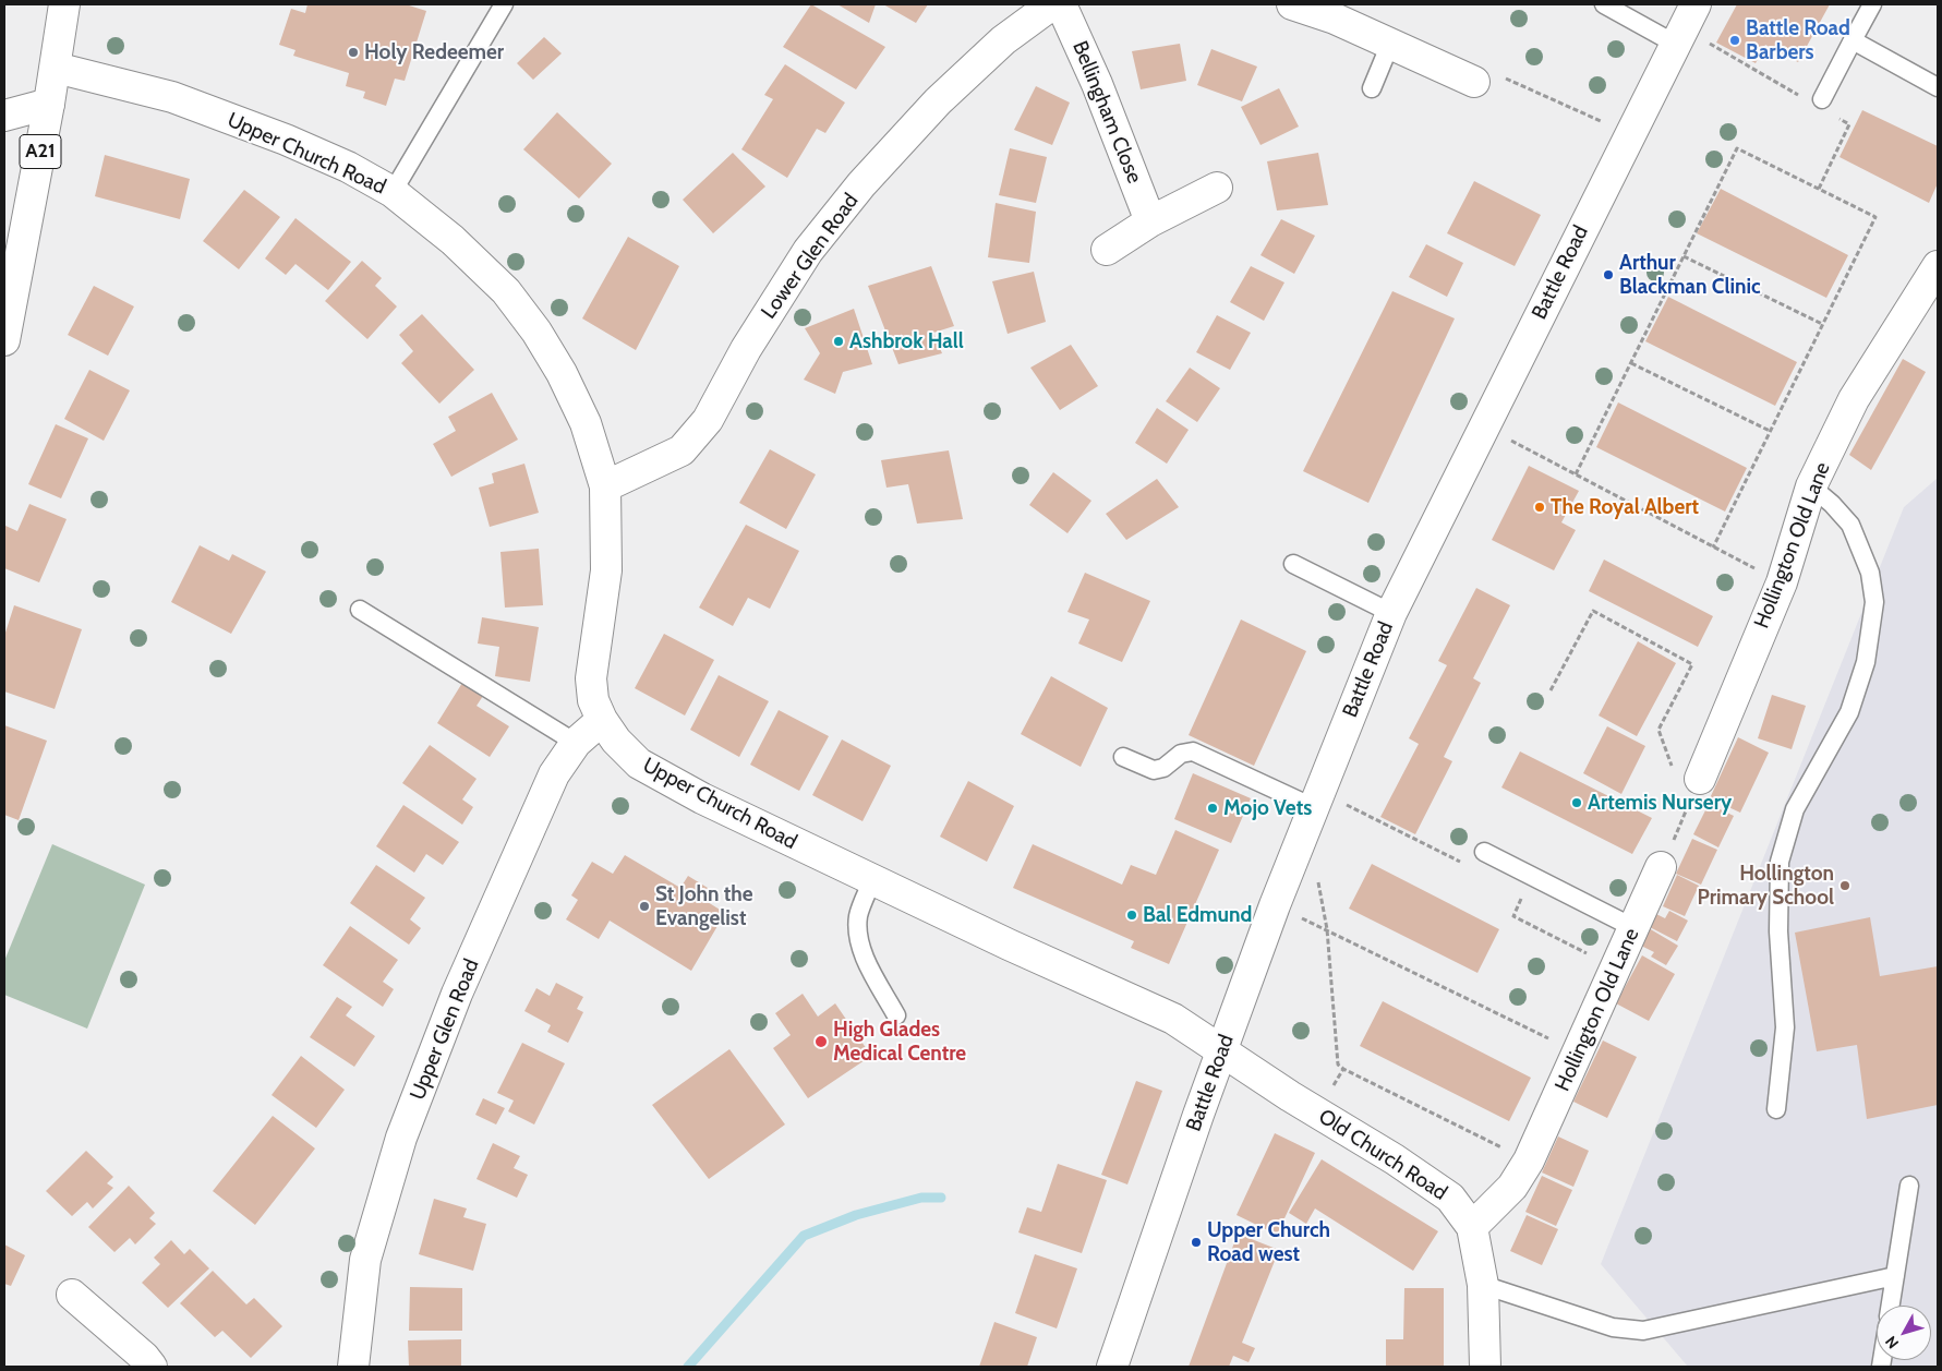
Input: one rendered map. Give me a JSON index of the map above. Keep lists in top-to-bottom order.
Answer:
{
  "streets": {
    "main road": [
      "Bellingham Close",
      "A21",
      "Upper Church Road",
      "Lower Glen Road",
      "Battle Road",
      "Hollington Old Lane",
      "Upper Glen Road",
      "Old Church Road"
    ]
  },
  "crossings": [
    ["A21", "Upper Church Road"],
    ["Upper Church Road", "Lower Glen Road"],
    ["Upper Church Road", "Battle Road"],
    ["Upper Church Road", "Upper Glen Road"],
    ["Upper Church Road", "Old Church Road"],
    ["Battle Road", "Old Church Road"],
    ["Hollington Old Lane", "Old Church Road"]
  ],
  "places": [
    "Battle Road Barbers",
    "Holy Redeemer",
    "Arthur Blackman Clinic",
    "Ashbrok Hall",
    "The Royal Albert",
    "Artemis Nursery",
    "Mojo Vets",
    "Hollington Primary School",
    "St John the Evangelist",
    "Bal Edmund",
    "High Glades Medical Centre",
    "Upper Church Road west"
  ],
  "north": "bottom left"
}
